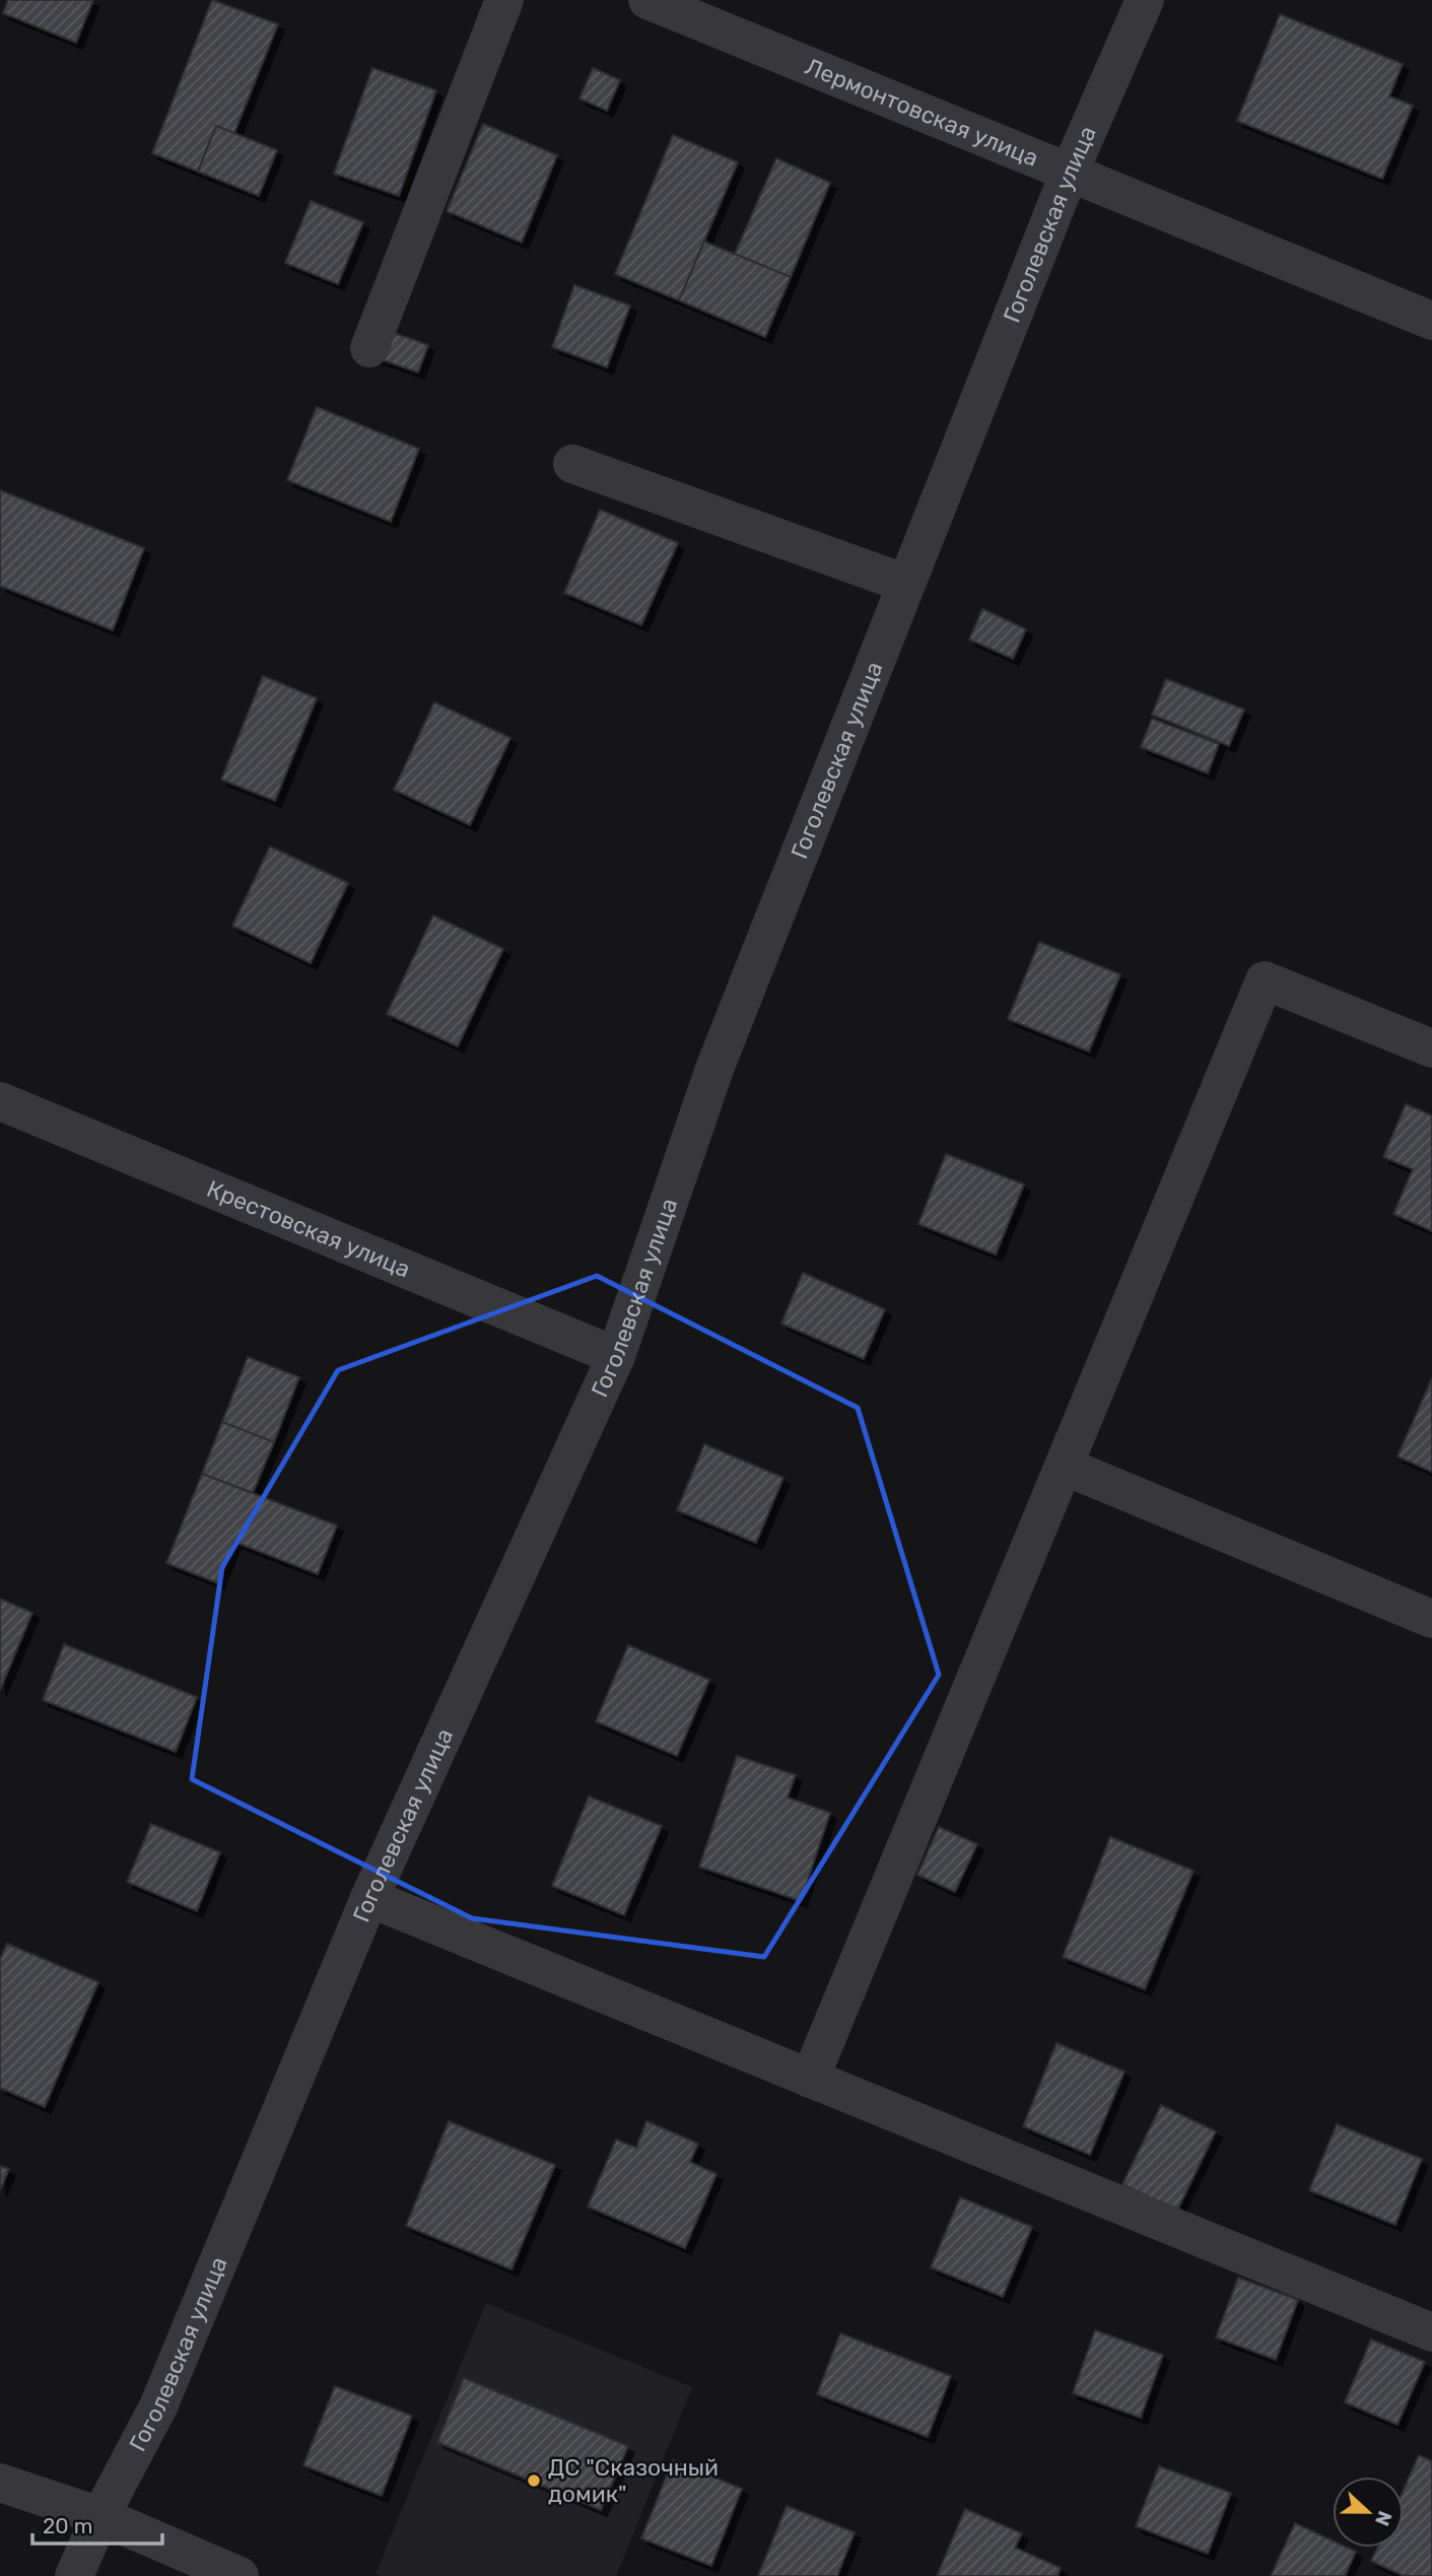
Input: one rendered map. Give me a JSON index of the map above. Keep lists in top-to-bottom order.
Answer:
{
  "streets": {
    "street": ["Лермонтовская улица", "Гоголевская улица", "Крестовская улица"]
  },
  "crossings": [
    ["Лермонтовская улица", "Гоголевская улица"],
    ["Гоголевская улица", "Крестовская улица"]
  ],
  "places": ["ДС \"Сказочный домик\""],
  "scale_bar": "20 m",
  "north": "right"
}
